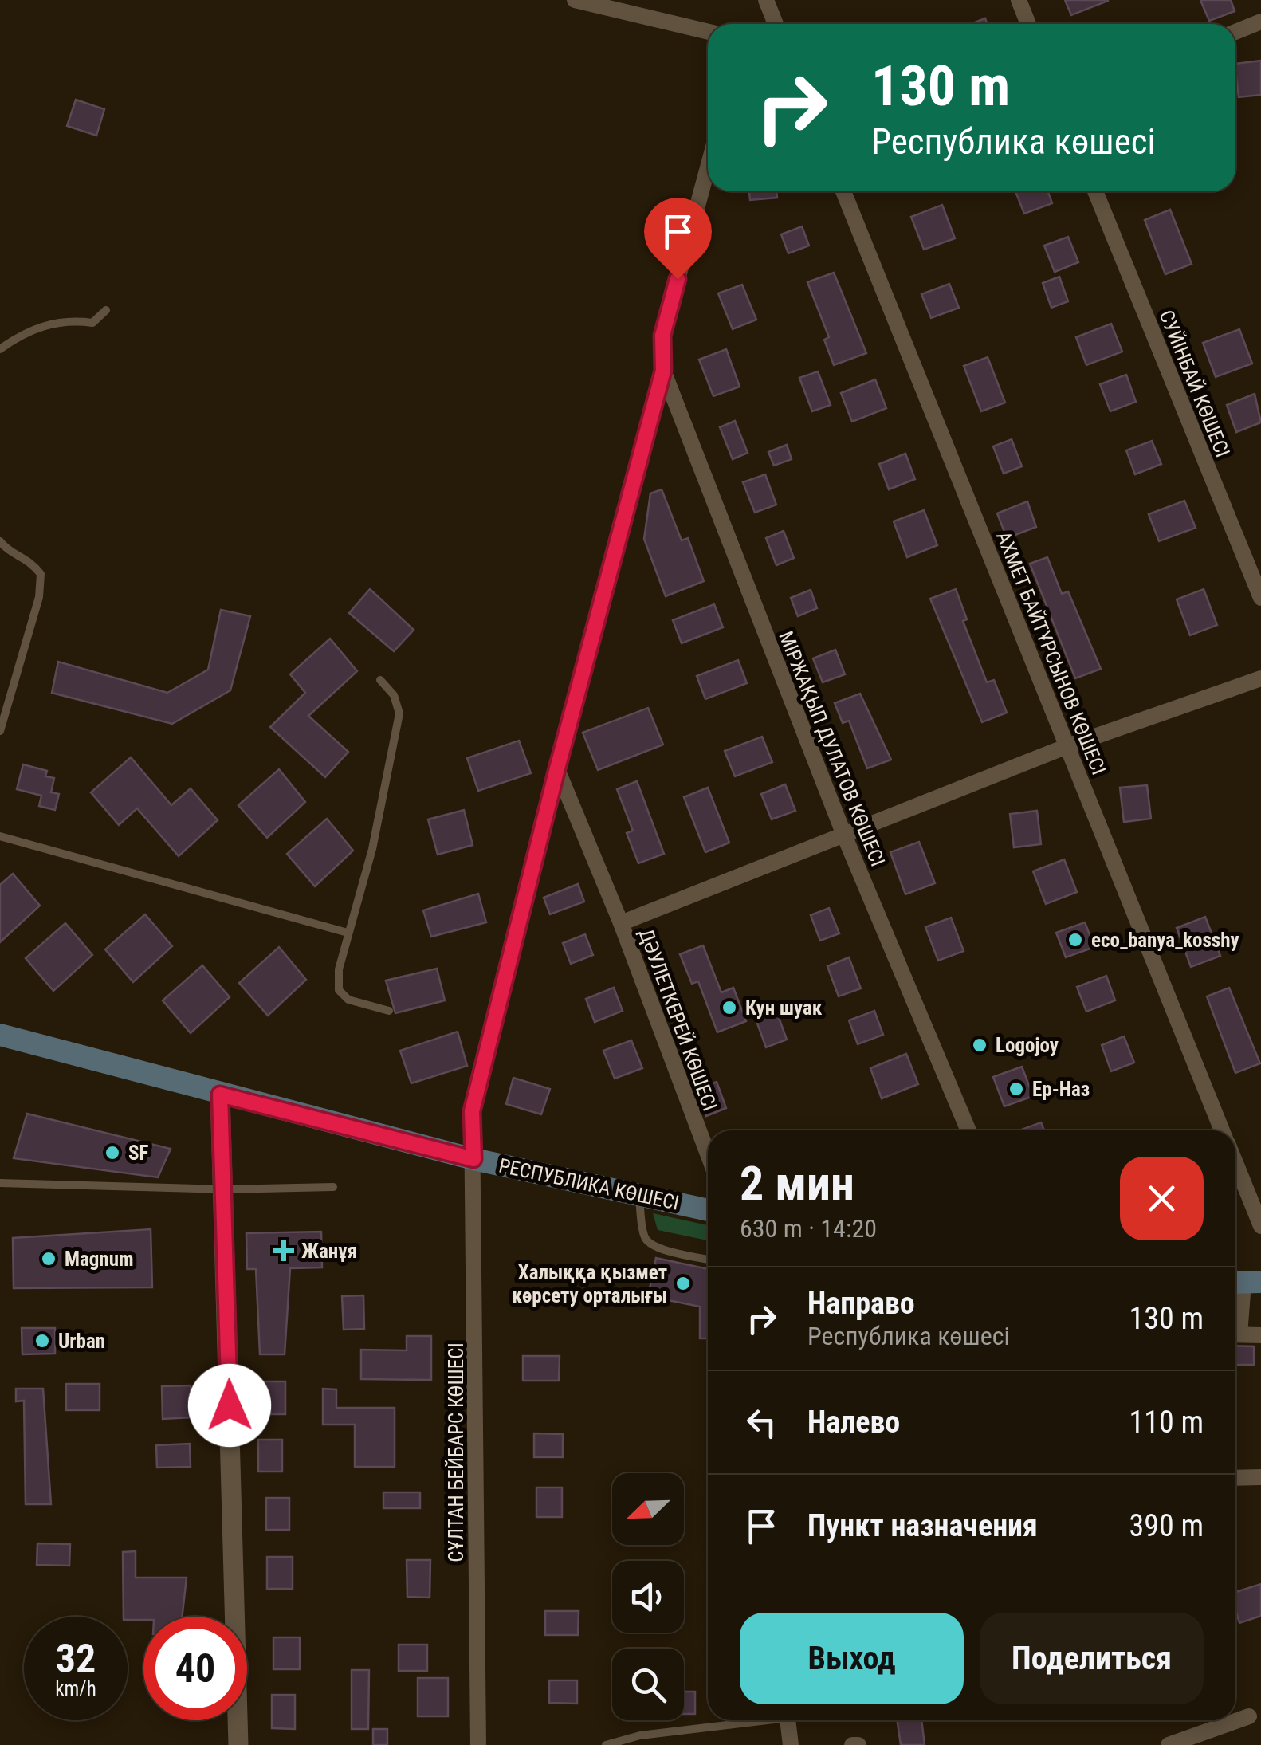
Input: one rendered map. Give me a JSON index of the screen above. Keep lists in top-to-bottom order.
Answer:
{
  "streets": {
    "main road": ["РЕСПУБЛИКА КӨШЕСІ"],
    "street": [
      "СУЙІНБАЙ КӨШЕСІ",
      "АХМЕТ БАЙТҰРСЫНОВ КӨШЕСІ",
      "МІРЖАҚЫП ДУЛАТОВ КӨШЕСІ",
      "ДӘУЛЕТКЕРЕЙ КӨШЕСІ",
      "СҰЛТАН БЕЙБАРС КӨШЕСІ"
    ]
  },
  "crossings": [
    ["МІРЖАҚЫП ДУЛАТОВ КӨШЕСІ", "СҰЛТАН БЕЙБАРС КӨШЕСІ"],
    ["ДӘУЛЕТКЕРЕЙ КӨШЕСІ", "СҰЛТАН БЕЙБАРС КӨШЕСІ"],
    ["РЕСПУБЛИКА КӨШЕСІ", "СҰЛТАН БЕЙБАРС КӨШЕСІ"]
  ],
  "places": {
    "other": [
      "eco_banya_kosshy",
      "Кун шуак",
      "Logojoy",
      "Ер-Наз",
      "SF",
      "Magnum",
      "Халыққа қызмет көрсету орталығы",
      "Urban"
    ],
    "health": ["Жанұя"]
  },
  "north": "bottom left",
  "page": {
    "turn": ["130 m", "Республика көшесі"],
    "heading": ["2 мин", "630 m · 14:20"],
    "list": [
      {
        "name": "Направо",
        "note": "Республика көшесі",
        "value": "130 m"
      },
      {
        "name": "Налево",
        "value": "110 m"
      },
      {
        "name": "Пункт назначения",
        "value": "390 m"
      }
    ],
    "buttons": ["Выход", "Поделиться"],
    "speed": "32 km/h",
    "limit": "40"
  }
}
